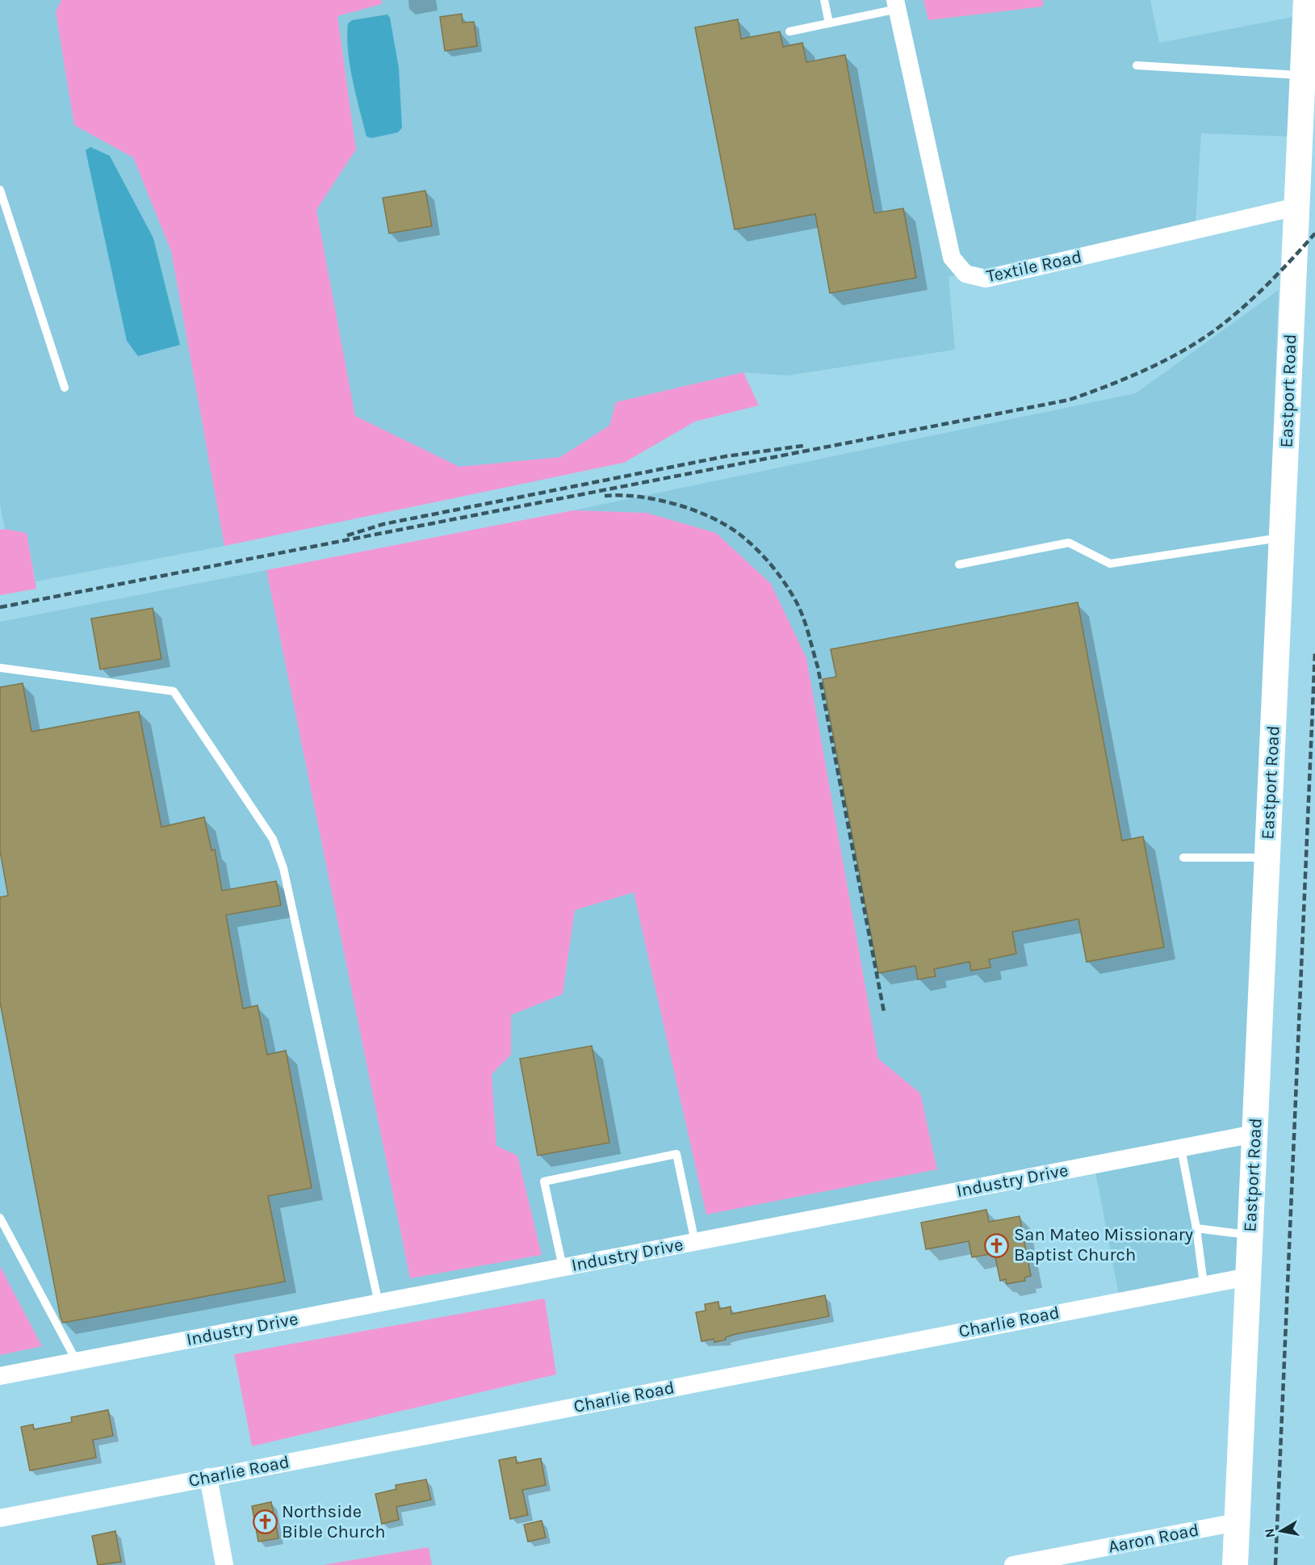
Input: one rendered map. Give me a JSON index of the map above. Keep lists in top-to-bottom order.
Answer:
{
  "streets": {
    "street": [
      "Textile Road",
      "Eastport Road",
      "Industry Drive",
      "Charlie Road",
      "Aaron Road"
    ]
  },
  "crossings": [
    ["Textile Road", "Eastport Road"],
    ["Eastport Road", "Industry Drive"],
    ["Eastport Road", "Charlie Road"],
    ["Eastport Road", "Aaron Road"]
  ],
  "places": {
    "church": ["San Mateo Missionary Baptist Church", "Northside Bible Church"]
  },
  "north": "left"
}
